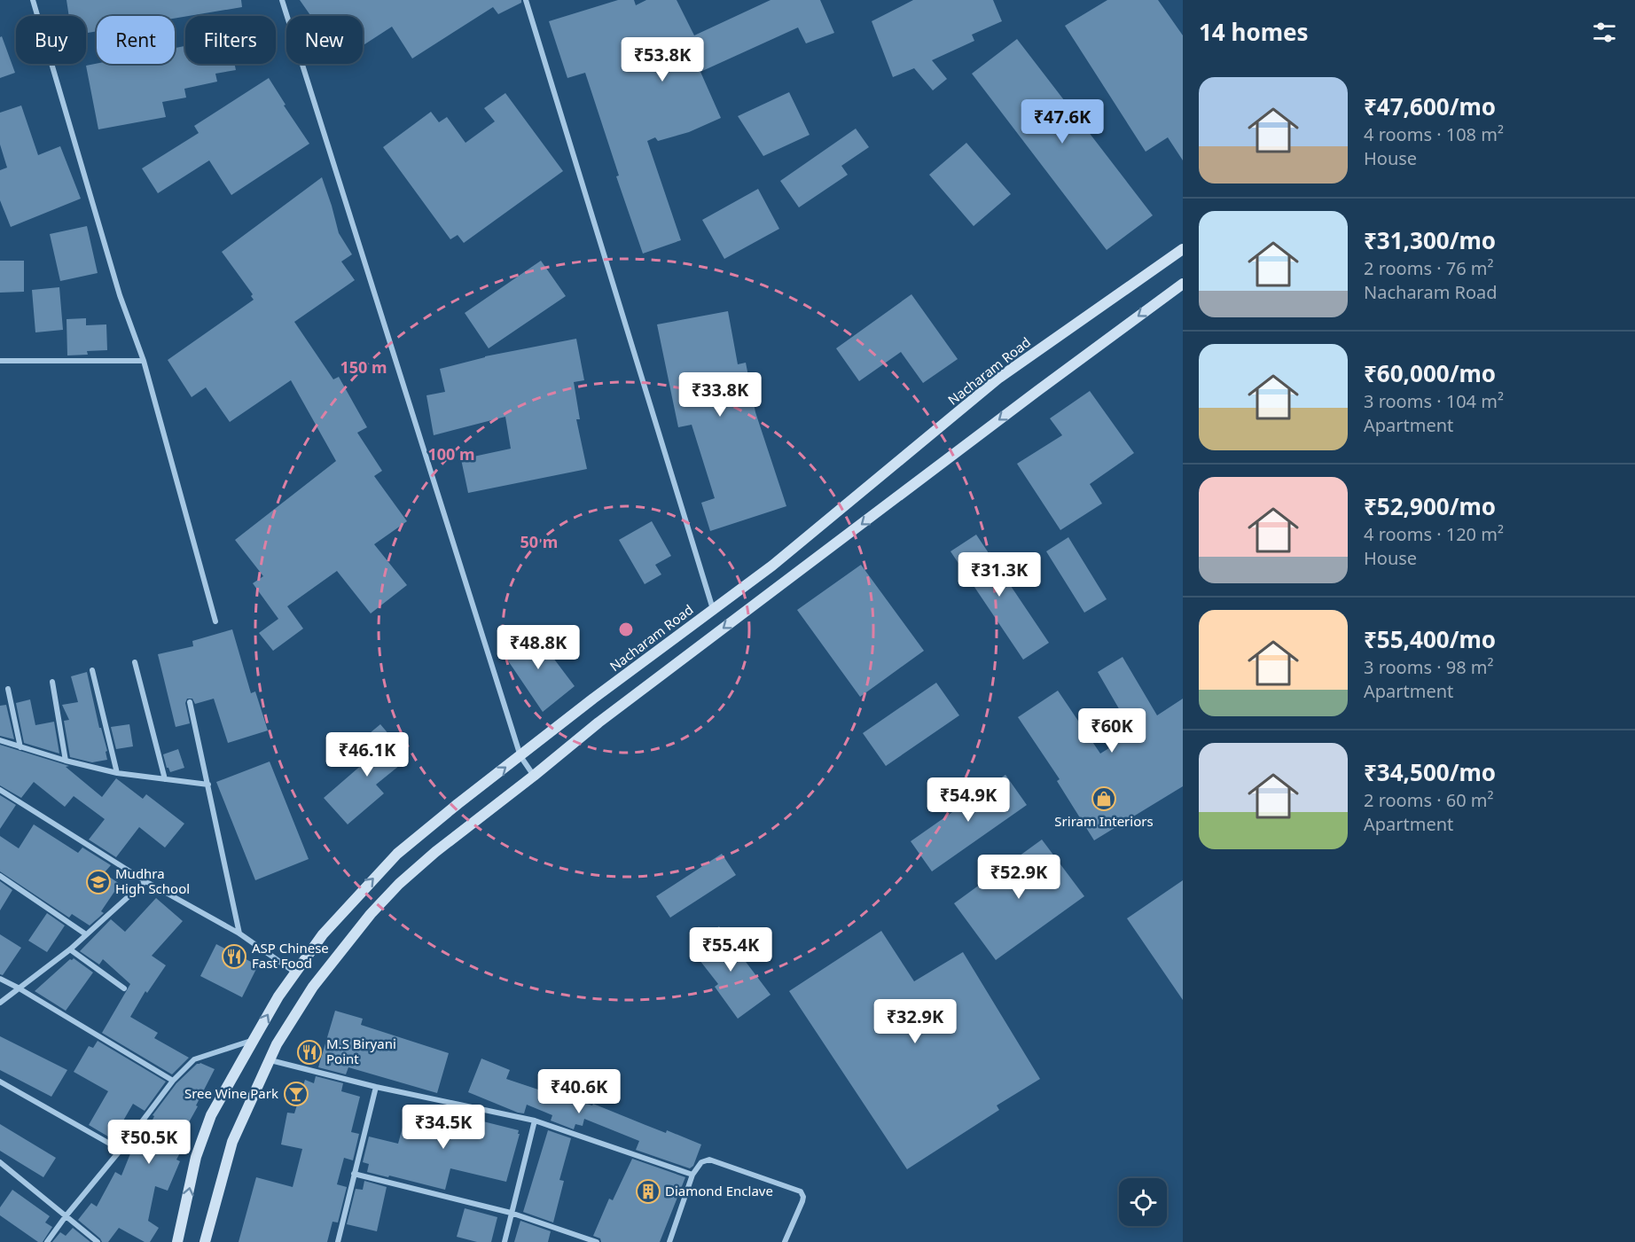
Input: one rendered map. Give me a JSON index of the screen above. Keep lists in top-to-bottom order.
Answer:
{
  "streets": {
    "main road": ["Nacharam Road"]
  },
  "places": {
    "shop": ["Sriram Interiors"],
    "school or university": ["Mudhra High School"],
    "restaurant": ["ASP Chinese Fast Food", "M.S Biryani Point"],
    "bar": ["Sree Wine Park"],
    "building": ["Diamond Enclave"]
  },
  "page": {
    "heading": "14 homes",
    "chip": [
      "Buy",
      "Rent",
      "Filters",
      "New"
    ],
    "price": [
      "₹53.8K",
      "₹47.6K",
      "₹33.8K",
      "₹31.3K",
      "₹48.8K",
      "₹60K",
      "₹46.1K",
      "₹54.9K",
      "₹52.9K",
      "₹55.4K",
      "₹32.9K",
      "₹40.6K",
      "₹34.5K",
      "₹50.5K"
    ],
    "list": [
      {
        "name": "₹47,600/mo",
        "note": "4 rooms · 108 m² · House"
      },
      {
        "name": "₹31,300/mo",
        "note": "2 rooms · 76 m² · Nacharam Road"
      },
      {
        "name": "₹60,000/mo",
        "note": "3 rooms · 104 m² · Apartment"
      },
      {
        "name": "₹52,900/mo",
        "note": "4 rooms · 120 m² · House"
      },
      {
        "name": "₹55,400/mo",
        "note": "3 rooms · 98 m² · Apartment"
      },
      {
        "name": "₹34,500/mo",
        "note": "2 rooms · 60 m² · Apartment"
      }
    ]
  },
  "rings": ["150 m", "100 m", "50 m"]
}
